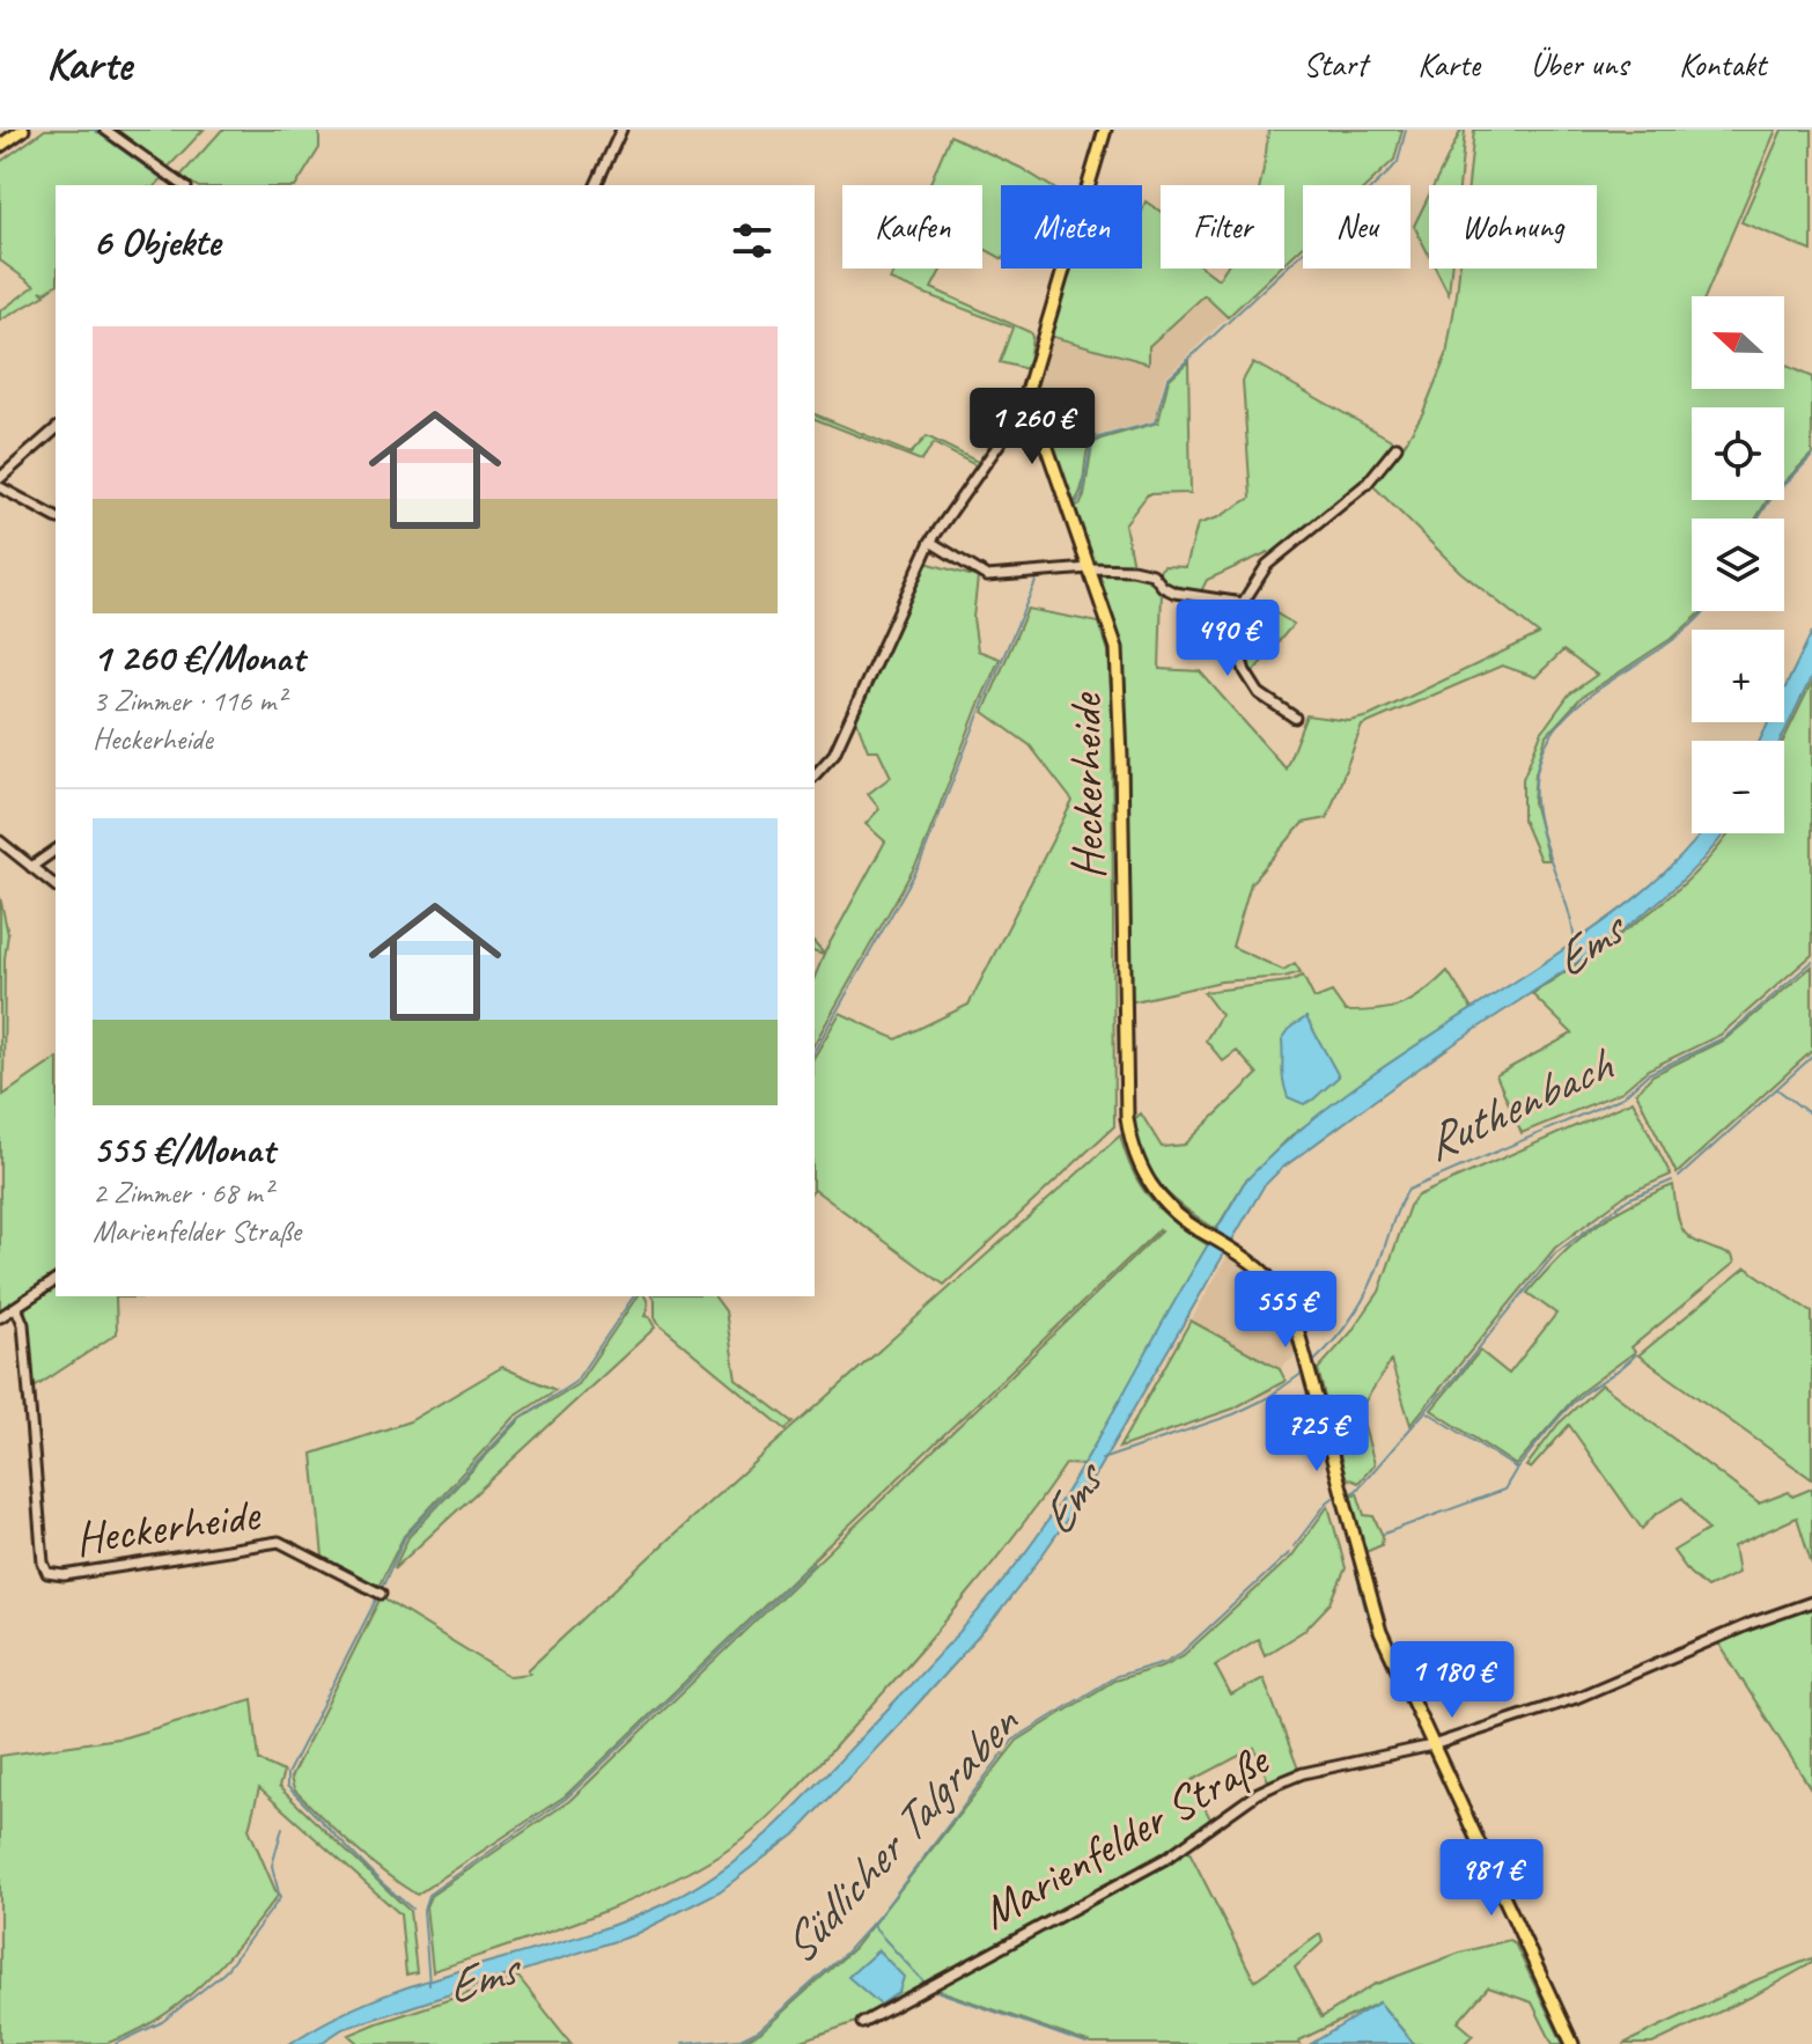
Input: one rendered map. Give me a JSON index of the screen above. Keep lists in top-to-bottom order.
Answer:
{
  "streets": {
    "main road": ["Heckerheide"],
    "street": ["Marienfelder Straße"]
  },
  "crossings": [
    ["Heckerheide", "Marienfelder Straße"]
  ],
  "water": ["Ems", "Ruthenbach", "Südlicher Talgraben"],
  "north": "left",
  "page": {
    "header": "Karte",
    "nav": [
      "Start",
      "Karte",
      "Über uns",
      "Kontakt"
    ],
    "chip": [
      "Kaufen",
      "Mieten",
      "Filter",
      "Neu",
      "Wohnung"
    ],
    "heading": "6 Objekte",
    "map_buttons": ["+", "−"],
    "list": [
      {
        "name": "1 260 €/Monat",
        "note": "3 Zimmer · 116 m² · Heckerheide"
      },
      {
        "name": "555 €/Monat",
        "note": "2 Zimmer · 68 m² · Marienfelder Straße"
      }
    ],
    "price": [
      "1 260 €",
      "490 €",
      "555 €",
      "725 €",
      "1 180 €",
      "981 €"
    ]
  }
}
